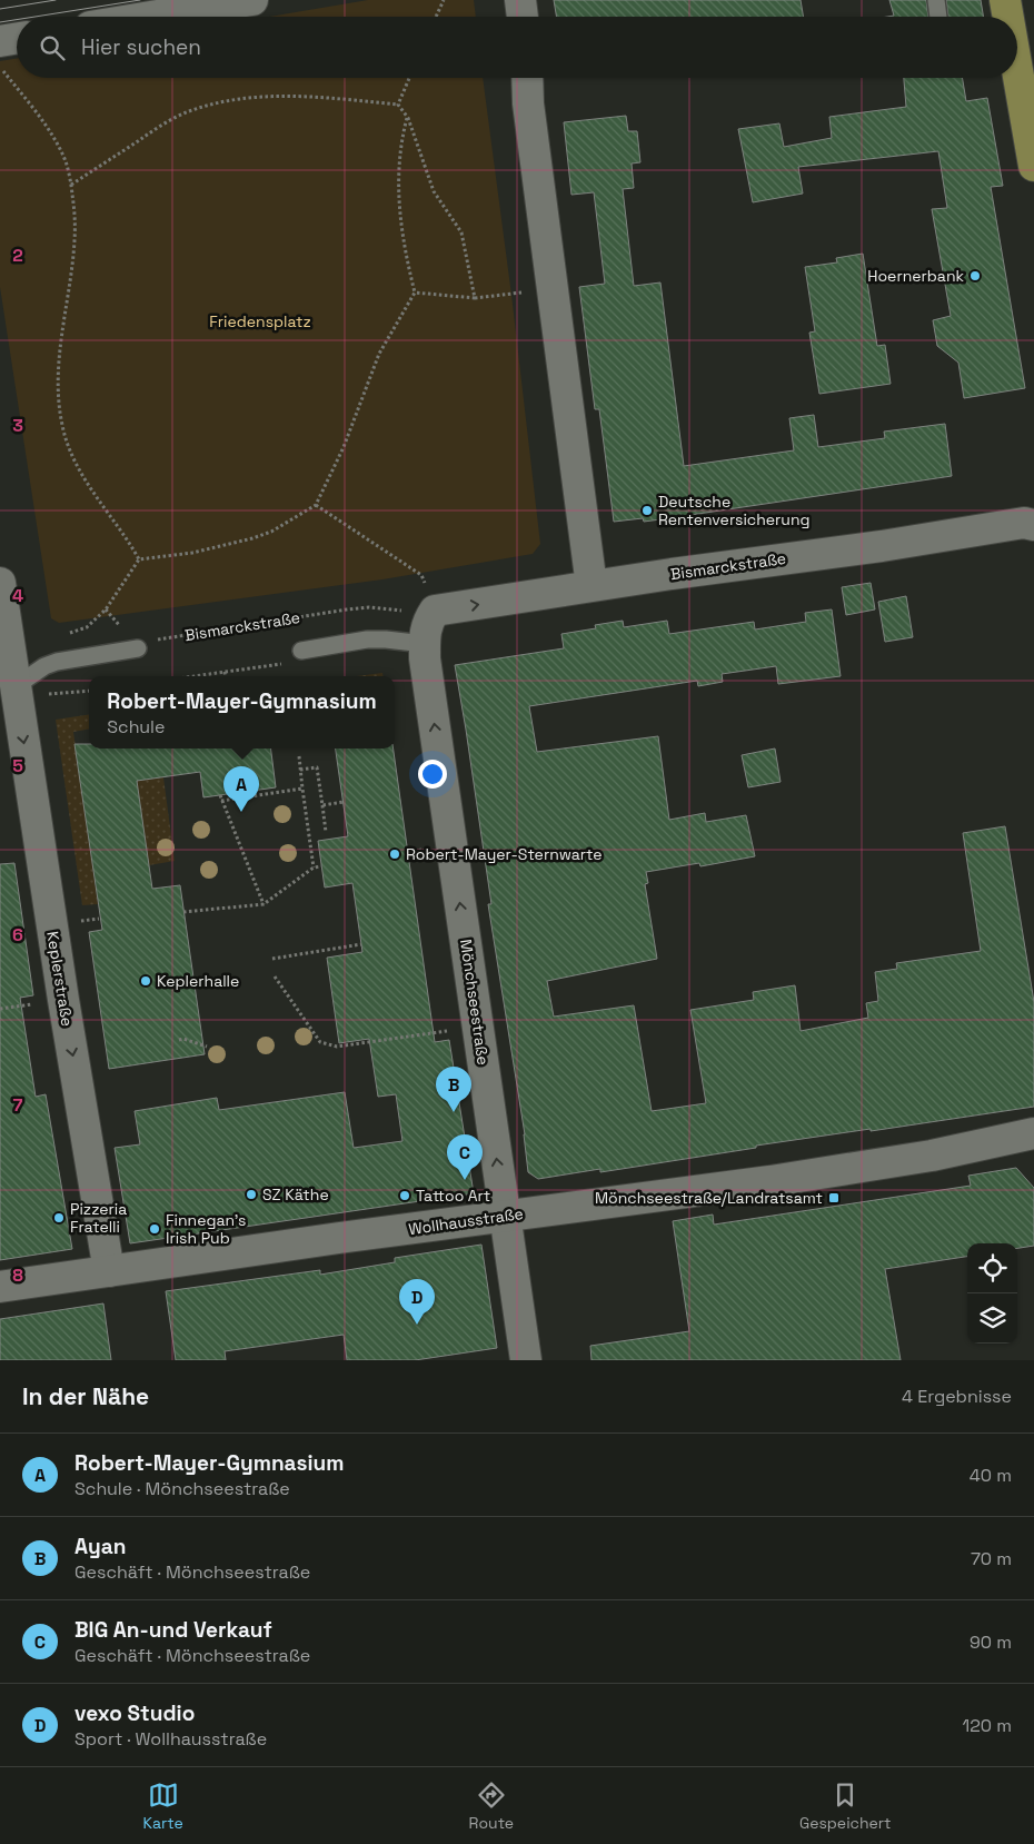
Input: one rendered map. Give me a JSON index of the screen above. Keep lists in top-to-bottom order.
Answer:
{
  "streets": {
    "street": [
      "Bismarckstraße",
      "Keplerstraße",
      "Mönchseestraße",
      "Wollhausstraße"
    ]
  },
  "crossings": [
    ["Bismarckstraße", "Mönchseestraße"],
    ["Keplerstraße", "Wollhausstraße"],
    ["Mönchseestraße", "Wollhausstraße"]
  ],
  "one_way": ["Keplerstraße", "Mönchseestraße"],
  "parks": ["Friedensplatz"],
  "places": {
    "other": [
      "Hoernerbank",
      "Deutsche Rentenversicherung",
      "Robert-Mayer-Sternwarte",
      "Keplerhalle",
      "SZ Käthe",
      "Tattoo Art",
      "Pizzeria Fratelli",
      "Finnegan's Irish Pub"
    ],
    "transit": ["Mönchseestraße/Landratsamt"]
  },
  "page": {
    "search": "Hier suchen",
    "popup": ["Robert-Mayer-Gymnasium", "Schule"],
    "pins": [
      "A",
      "B",
      "C",
      "D"
    ],
    "heading": ["In der Nähe", "4 Ergebnisse"],
    "list": [
      {
        "mark": "A",
        "name": "Robert-Mayer-Gymnasium",
        "note": "Schule · Mönchseestraße",
        "value": "40 m"
      },
      {
        "mark": "B",
        "name": "Ayan",
        "note": "Geschäft · Mönchseestraße",
        "value": "70 m"
      },
      {
        "mark": "C",
        "name": "BIG An-und Verkauf",
        "note": "Geschäft · Mönchseestraße",
        "value": "90 m"
      },
      {
        "mark": "D",
        "name": "vexo Studio",
        "note": "Sport · Wollhausstraße",
        "value": "120 m"
      }
    ],
    "nav": ["Karte", "Route", "Gespeichert"]
  },
  "grid": {
    "rows": [
      "2",
      "3",
      "4",
      "5",
      "6",
      "7",
      "8"
    ]
  }
}
